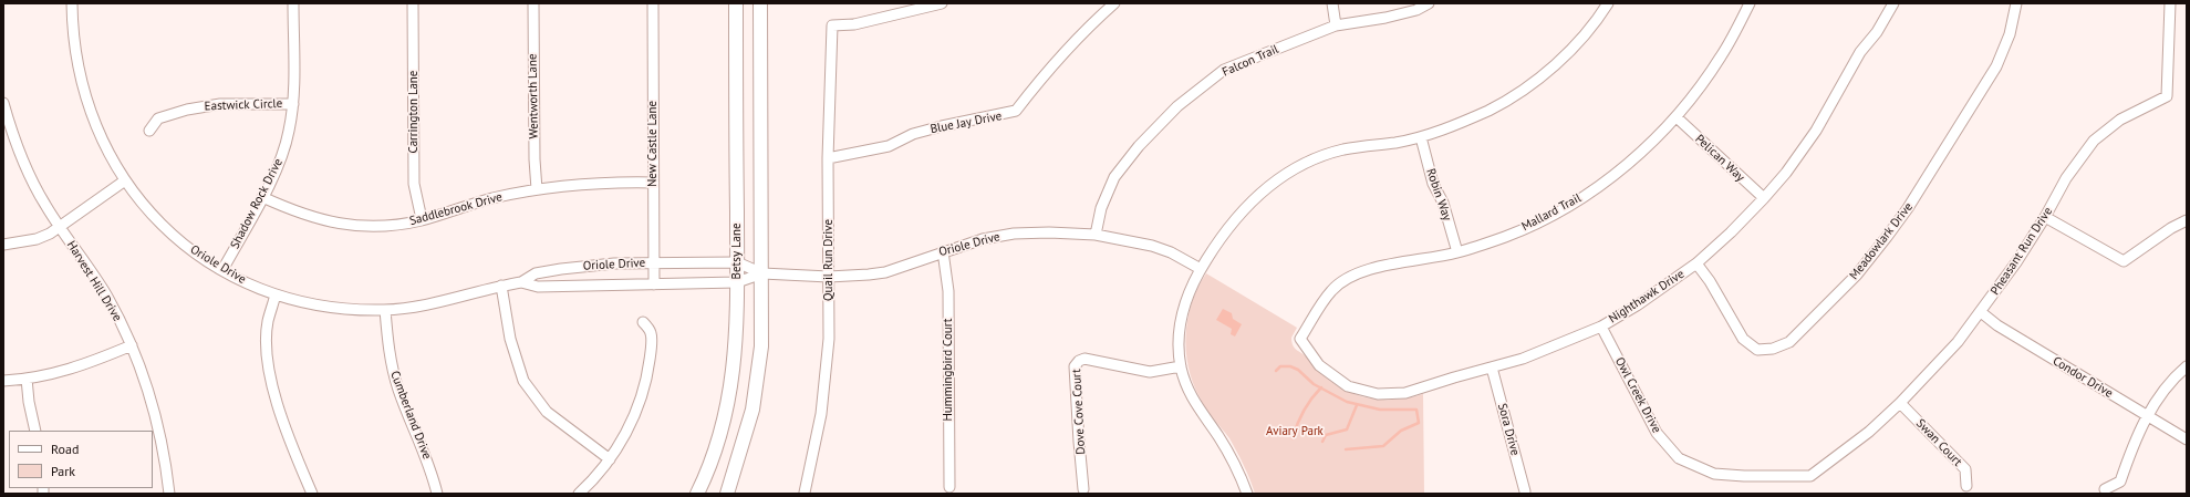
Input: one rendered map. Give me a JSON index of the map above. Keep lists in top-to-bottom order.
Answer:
{
  "streets": {
    "main road": ["Betsy Lane"],
    "street": [
      "Falcon Trail",
      "Wentworth Lane",
      "Eastwick Circle",
      "Carrington Lane",
      "Blue Jay Drive",
      "New Castle Lane",
      "Pelican Way",
      "Robin Way",
      "Shadow Rock Drive",
      "Saddlebrook Drive",
      "Mallard Trail",
      "Meadowlark Drive",
      "Oriole Drive",
      "Pheasant Run Drive",
      "Quail Run Drive",
      "Harvest Hill Drive",
      "Nighthawk Drive",
      "Hummingbird Court",
      "Condor Drive",
      "Owl Creek Drive",
      "Dove Cove Court",
      "Cumberland Drive",
      "Sora Drive",
      "Swan Court"
    ]
  },
  "crossings": [
    ["Falcon Trail", "Oriole Drive"],
    ["Wentworth Lane", "Saddlebrook Drive"],
    ["Eastwick Circle", "Shadow Rock Drive"],
    ["Carrington Lane", "Saddlebrook Drive"],
    ["Blue Jay Drive", "Quail Run Drive"],
    ["New Castle Lane", "Saddlebrook Drive"],
    ["New Castle Lane", "Oriole Drive"],
    ["Pelican Way", "Mallard Trail"],
    ["Pelican Way", "Nighthawk Drive"],
    ["Robin Way", "Mallard Trail"],
    ["Shadow Rock Drive", "Saddlebrook Drive"],
    ["Shadow Rock Drive", "Oriole Drive"],
    ["Mallard Trail", "Nighthawk Drive"],
    ["Meadowlark Drive", "Nighthawk Drive"],
    ["Oriole Drive", "Betsy Lane"],
    ["Oriole Drive", "Quail Run Drive"],
    ["Oriole Drive", "Hummingbird Court"],
    ["Oriole Drive", "Cumberland Drive"],
    ["Pheasant Run Drive", "Condor Drive"],
    ["Pheasant Run Drive", "Owl Creek Drive"],
    ["Pheasant Run Drive", "Swan Court"],
    ["Nighthawk Drive", "Owl Creek Drive"],
    ["Nighthawk Drive", "Sora Drive"]
  ],
  "parks": ["Aviary Park"],
  "legend": ["Road", "Park"]
}
